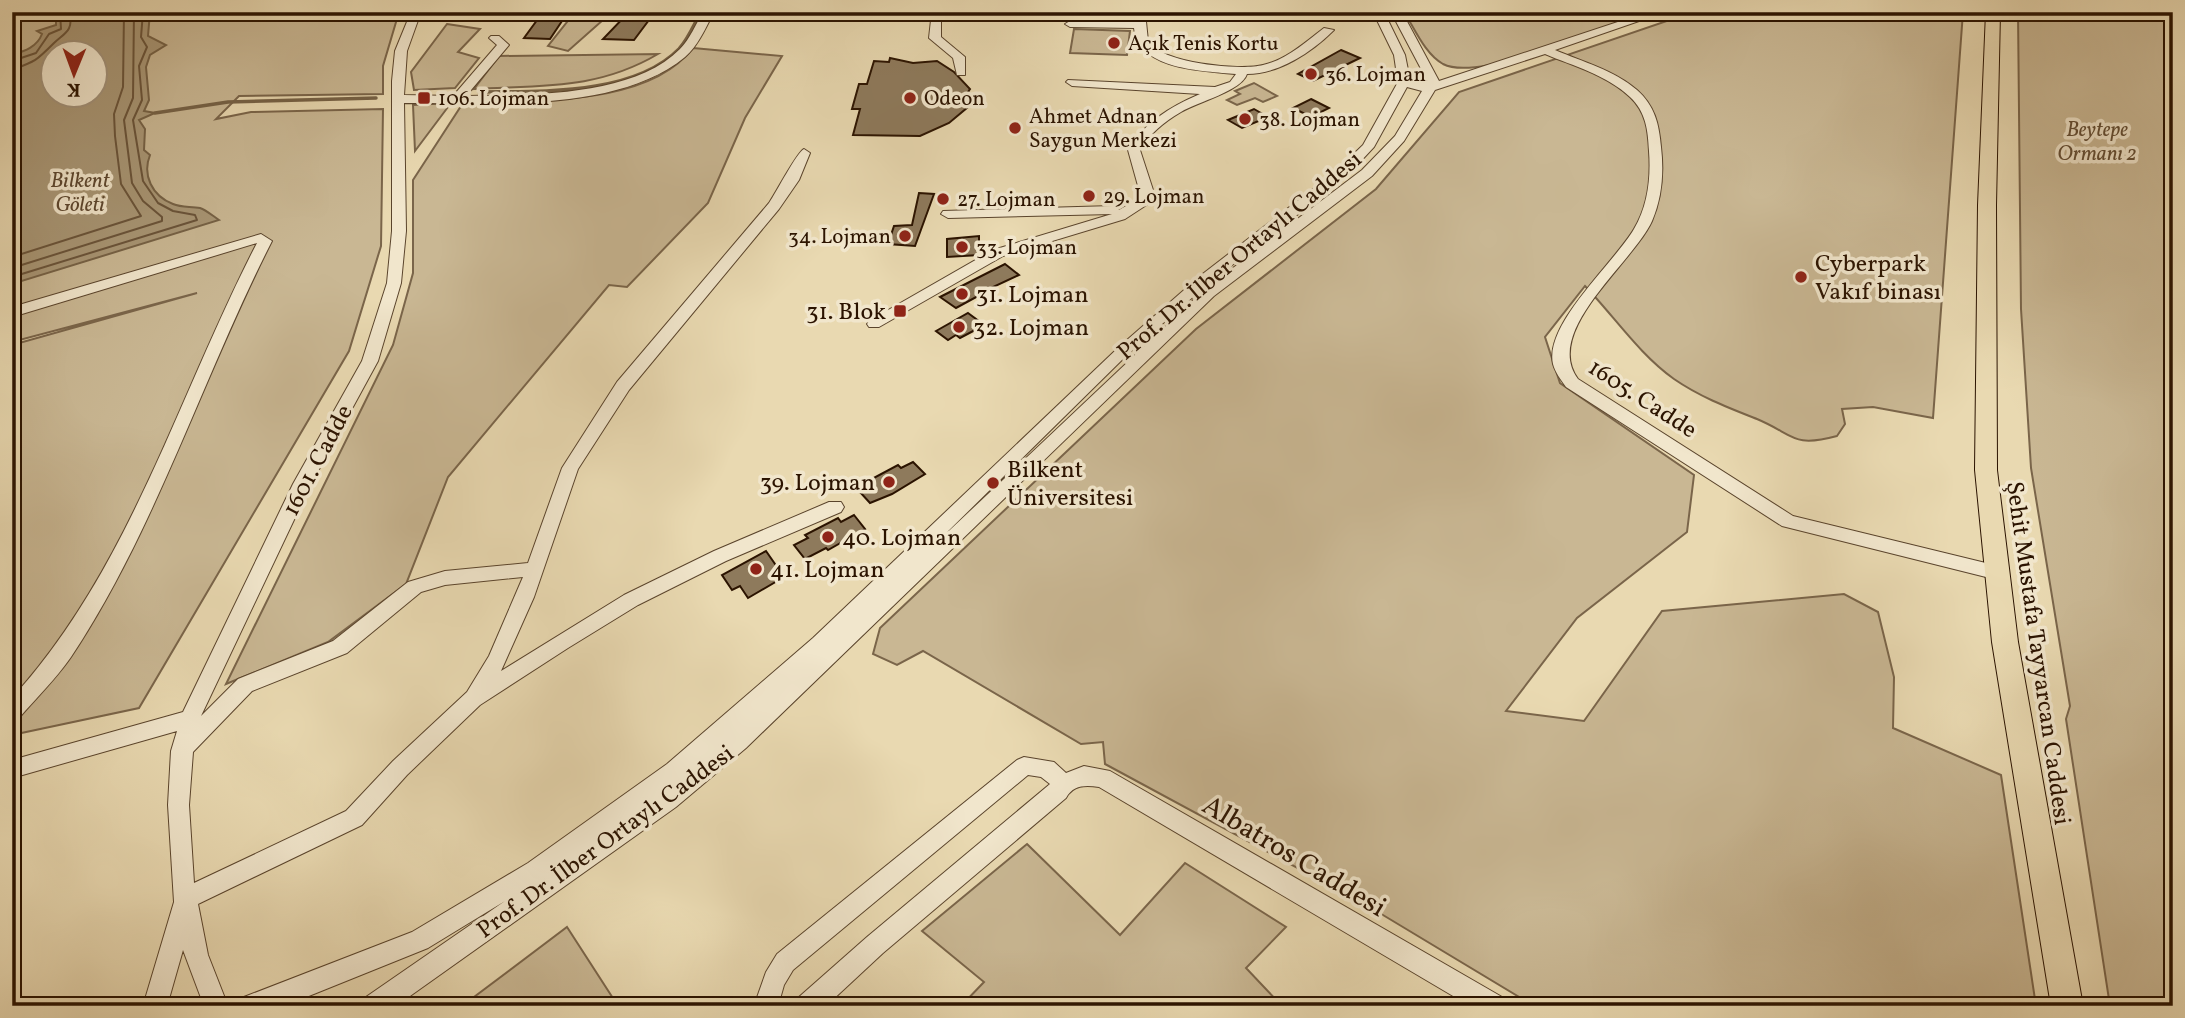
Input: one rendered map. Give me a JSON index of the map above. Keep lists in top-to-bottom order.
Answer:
{
  "streets": {
    "main road": ["Şehit Mustafa Tayyarcan Caddesi"],
    "street": [
      "Prof. Dr. İlber Ortaylı Caddesi",
      "1605. Cadde",
      "1601. Cadde",
      "Albatros Caddesi"
    ]
  },
  "crossings": [
    ["1605. Cadde", "Şehit Mustafa Tayyarcan Caddesi"]
  ],
  "water": ["Bilkent Göleti"],
  "parks": ["Beytepe Ormanı 2"],
  "places": {
    "other": [
      "Açık Tenis Kortu",
      "36. Lojman",
      "Odeon",
      "38. Lojman",
      "Ahmet Adnan Saygun Merkezi",
      "29. Lojman",
      "27. Lojman",
      "34. Lojman",
      "33. Lojman",
      "Cyberpark Vakıf binası",
      "31. Lojman",
      "32. Lojman",
      "39. Lojman",
      "Bilkent Üniversitesi",
      "40. Lojman",
      "41. Lojman"
    ],
    "transit": ["106. Lojman", "31. Blok"]
  },
  "north": "bottom"
}
